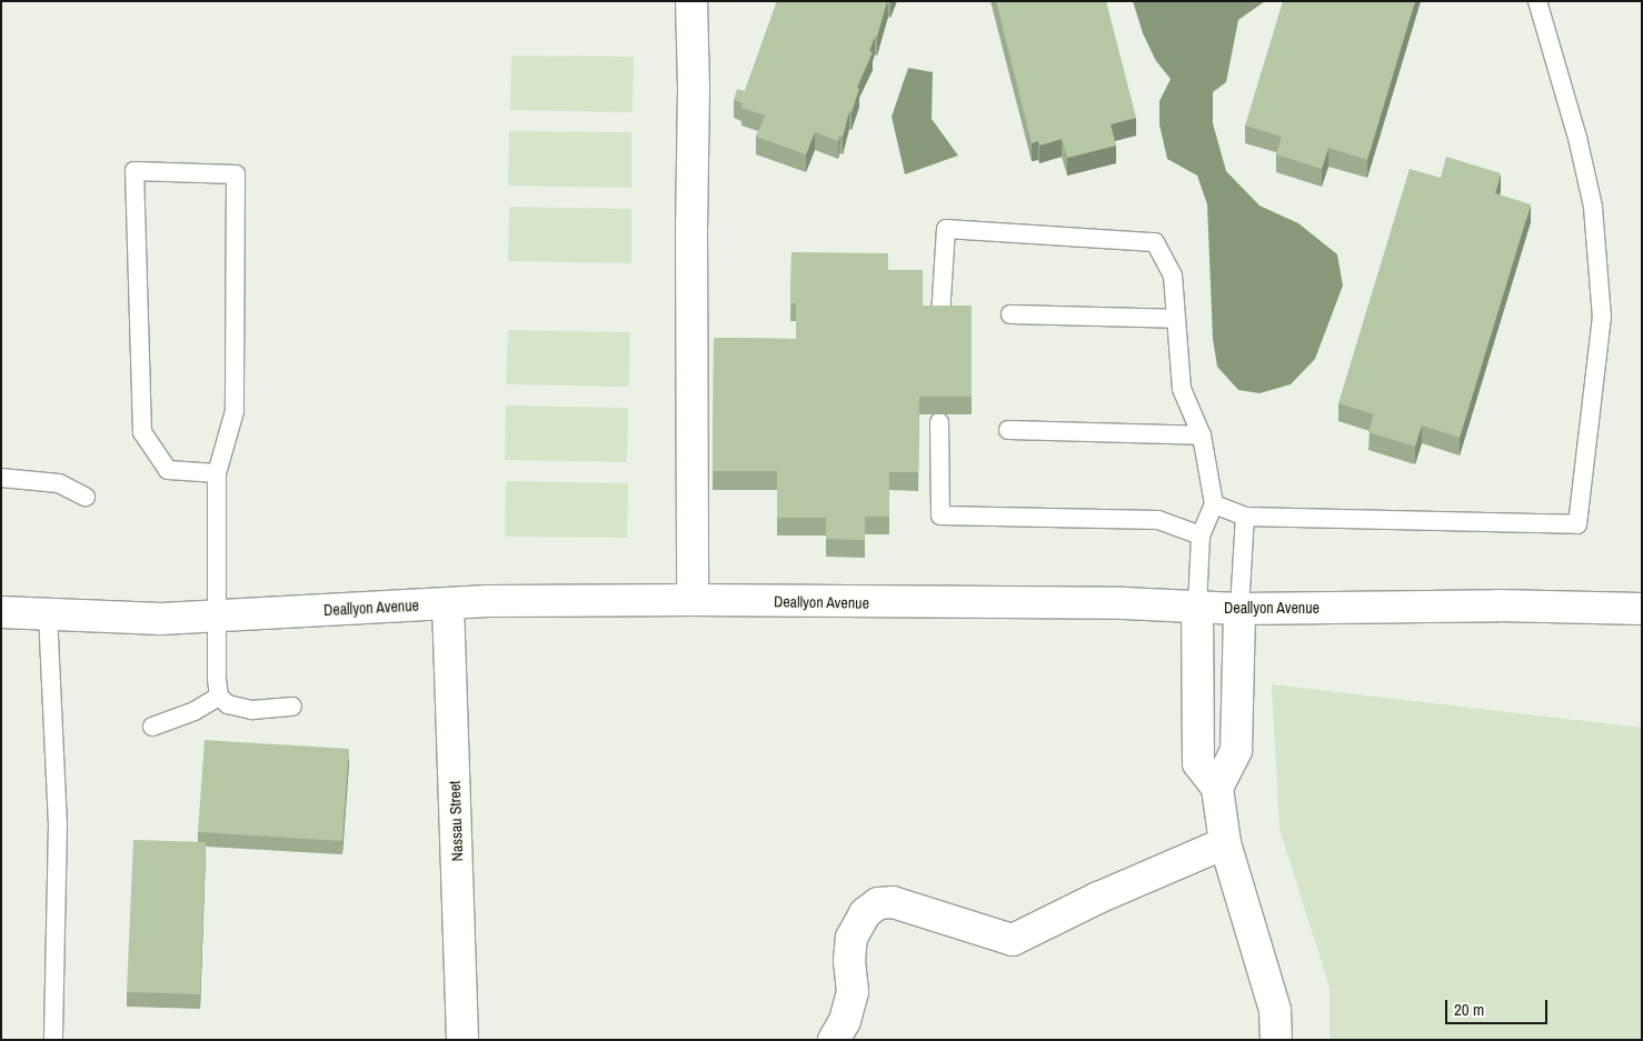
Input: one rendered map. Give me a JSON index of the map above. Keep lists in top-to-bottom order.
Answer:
{
  "streets": {
    "street": ["Deallyon Avenue", "Nassau Street"]
  },
  "crossings": [
    ["Deallyon Avenue", "Nassau Street"]
  ],
  "scale_bar": "20 m"
}
